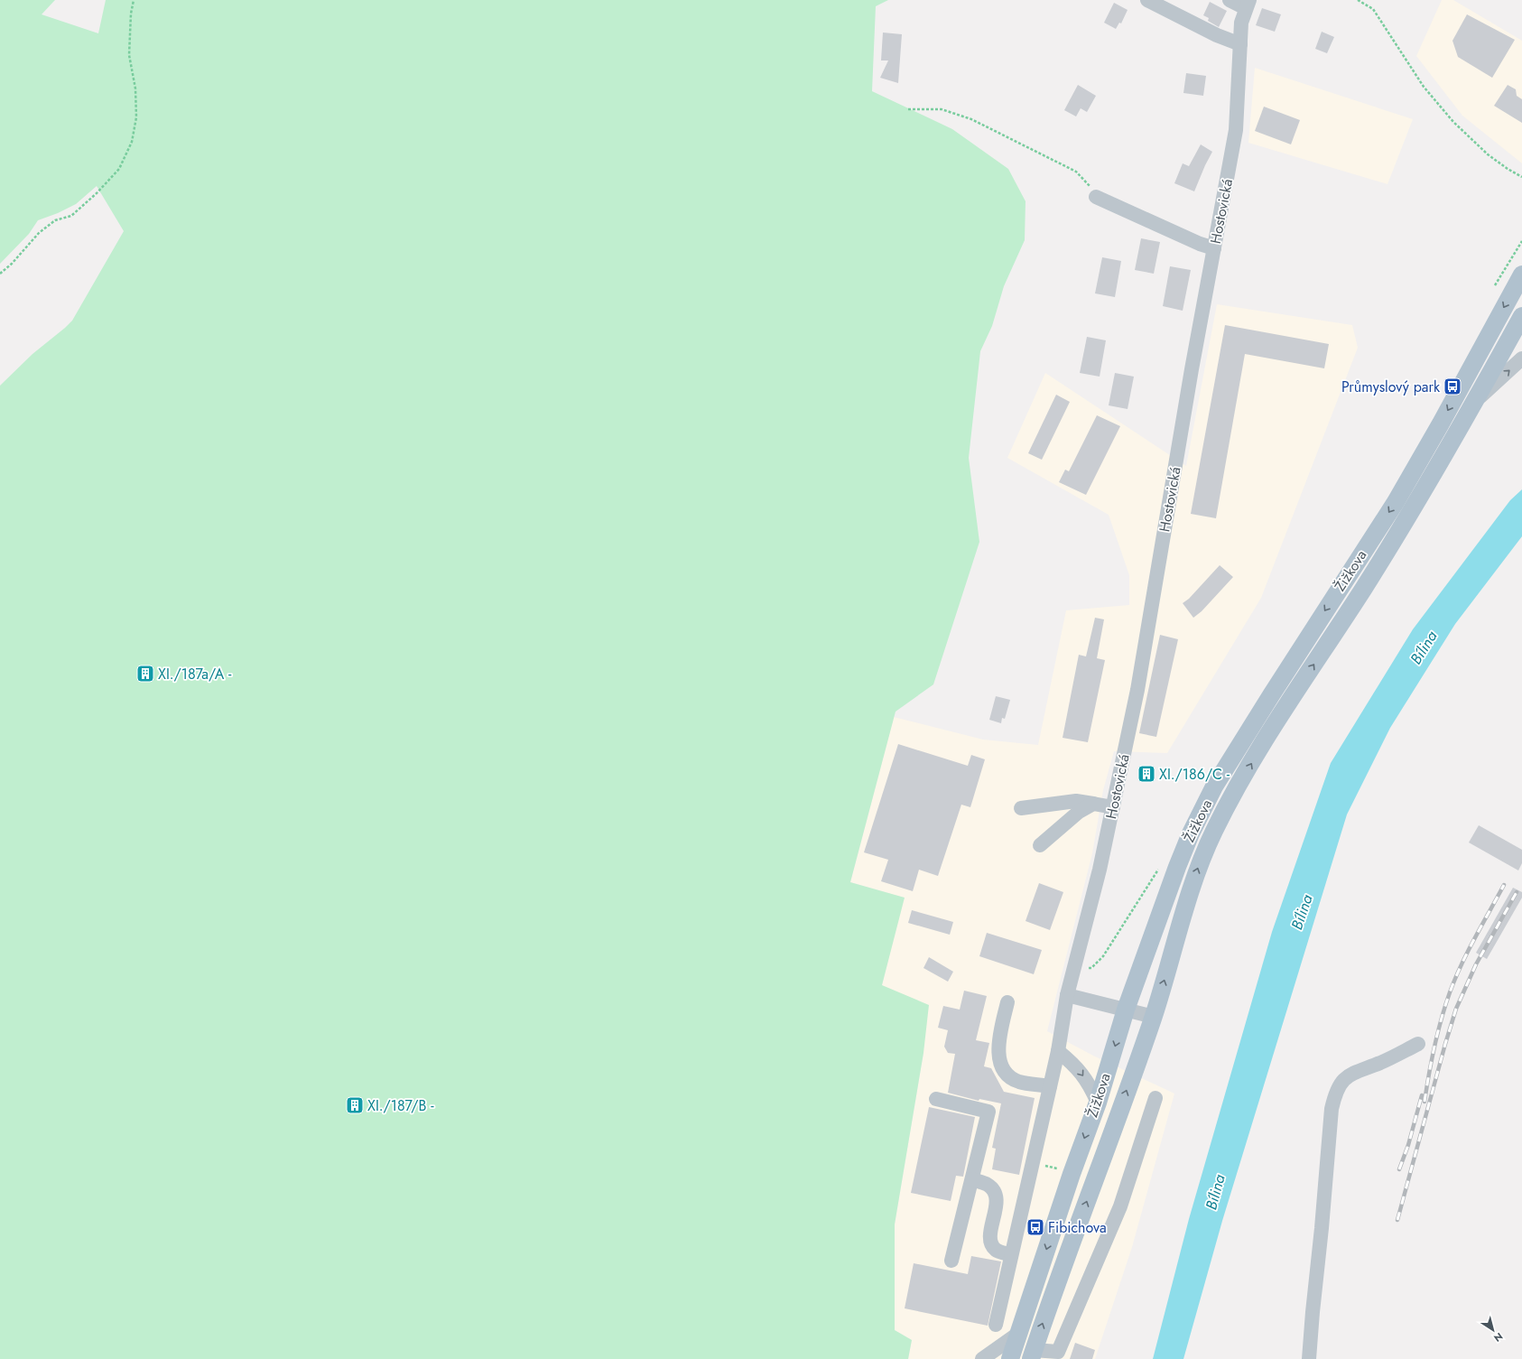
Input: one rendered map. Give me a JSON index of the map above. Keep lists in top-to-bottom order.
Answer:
{
  "streets": {
    "main road": ["Žižkova"],
    "street": ["Hostovická"]
  },
  "water": ["Bílina"],
  "places": {
    "bus stop": ["Průmyslový park", "Fibichova"],
    "building": ["XI./187a/A -", "XI./186/C -", "XI./187/B -"]
  },
  "north": "bottom right"
}
